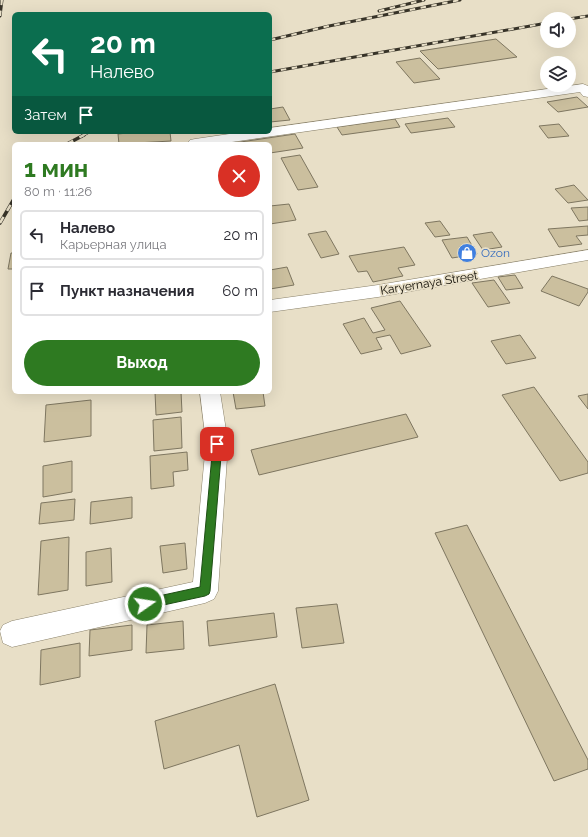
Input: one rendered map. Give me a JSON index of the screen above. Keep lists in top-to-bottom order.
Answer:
{
  "streets": {
    "street": ["Karyernaya Street"]
  },
  "places": {
    "shop": ["Ozon"]
  },
  "page": {
    "turn": ["20 m", "Налево"],
    "then": "Затем",
    "heading": ["1 мин", "80 m · 11:26"],
    "list": [
      {
        "name": "Налево",
        "note": "Карьерная улица",
        "value": "20 m"
      },
      {
        "name": "Пункт назначения",
        "value": "60 m"
      }
    ],
    "buttons": "Выход"
  }
}
